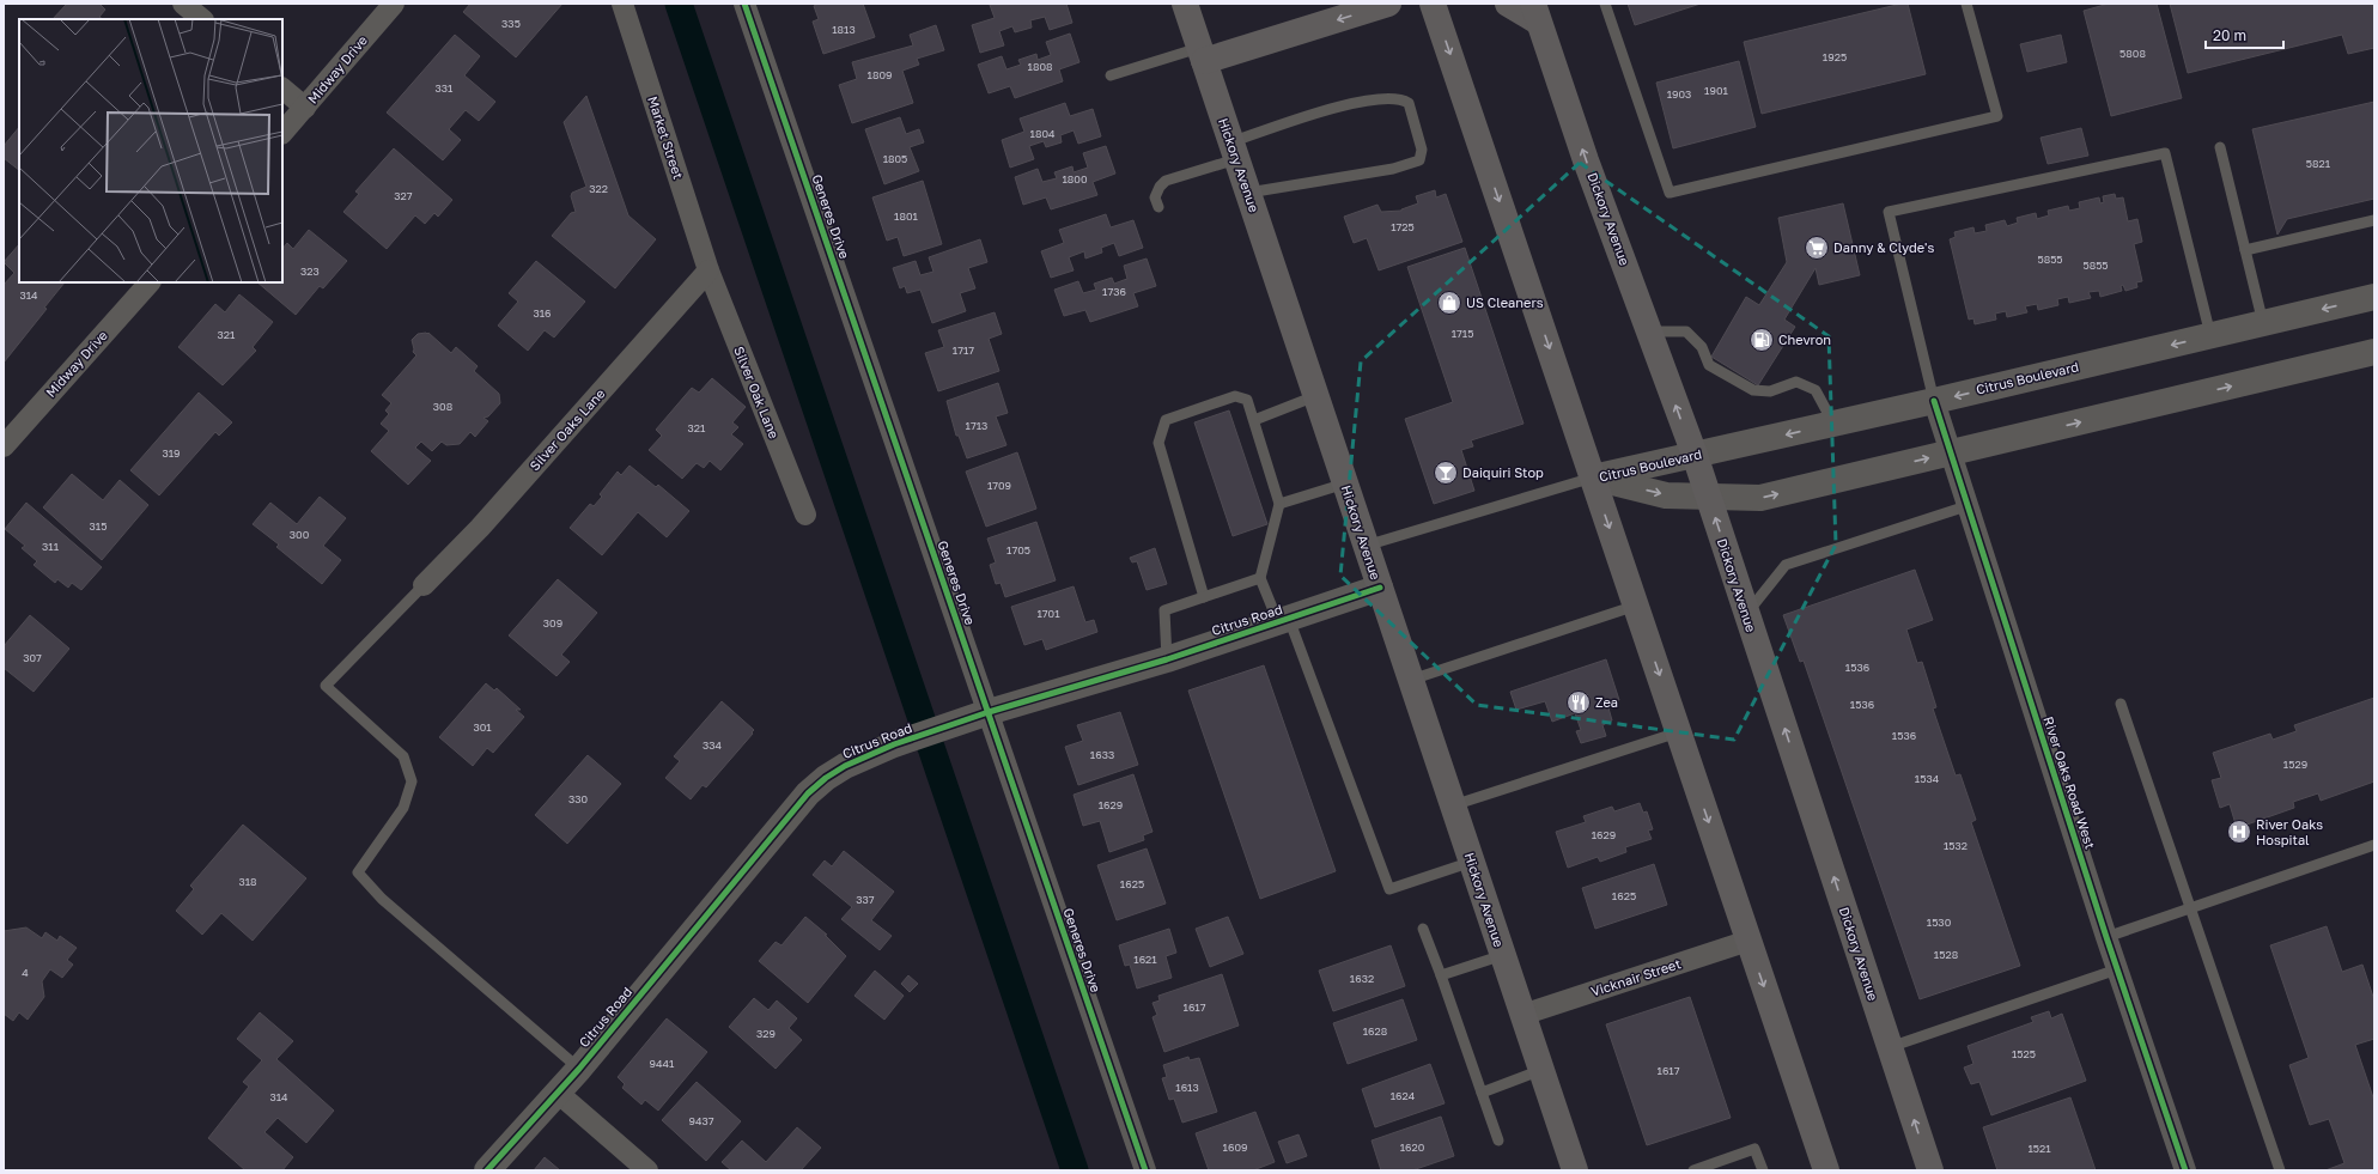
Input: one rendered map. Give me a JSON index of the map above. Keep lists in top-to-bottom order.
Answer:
{
  "streets": {
    "main road": ["Hickory Avenue", "Dickory Avenue"],
    "street": [
      "Midway Drive",
      "Market Street",
      "Generes Drive",
      "Citrus Boulevard",
      "Silver Oak Lane",
      "Silver Oaks Lane",
      "Citrus Road",
      "River Oaks Road West",
      "Vicknair Street"
    ]
  },
  "crossings": [
    ["Market Street", "Silver Oak Lane"],
    ["Market Street", "Silver Oaks Lane"],
    ["Hickory Avenue", "Citrus Road"],
    ["Hickory Avenue", "Vicknair Street"],
    ["Generes Drive", "Citrus Road"],
    ["Dickory Avenue", "Citrus Boulevard"],
    ["Citrus Boulevard", "River Oaks Road West"],
    ["Silver Oak Lane", "Silver Oaks Lane"]
  ],
  "places": {
    "supermarket": ["Danny & Clyde's"],
    "shop": ["US Cleaners"],
    "fuel station": ["Chevron"],
    "bar": ["Daiquiri Stop"],
    "restaurant": ["Zea"],
    "hospital": ["River Oaks Hospital"]
  },
  "house_numbers": [
    "335",
    "1813",
    "5808",
    "1925",
    "1808",
    "1809",
    "331",
    "1901",
    "1903",
    "1804",
    "1805",
    "5821",
    "1800",
    "322",
    "327",
    "1801",
    "1725",
    "5855",
    "5855",
    "323",
    "1736",
    "314",
    "316",
    "1715",
    "321",
    "1717",
    "308",
    "1713",
    "321",
    "319",
    "1709",
    "315",
    "300",
    "311",
    "1705",
    "1701",
    "309",
    "307",
    "1536",
    "1536",
    "301",
    "1536",
    "334",
    "1633",
    "1529",
    "1534",
    "330",
    "1629",
    "1629",
    "1532",
    "318",
    "1625",
    "1625",
    "337",
    "1530",
    "1528",
    "1621",
    "4",
    "1632",
    "1617",
    "1628",
    "329",
    "1525",
    "9441",
    "1617",
    "1613",
    "1624",
    "314",
    "9437",
    "1609",
    "1620",
    "1521"
  ],
  "scale_bar": "20 m"
}
